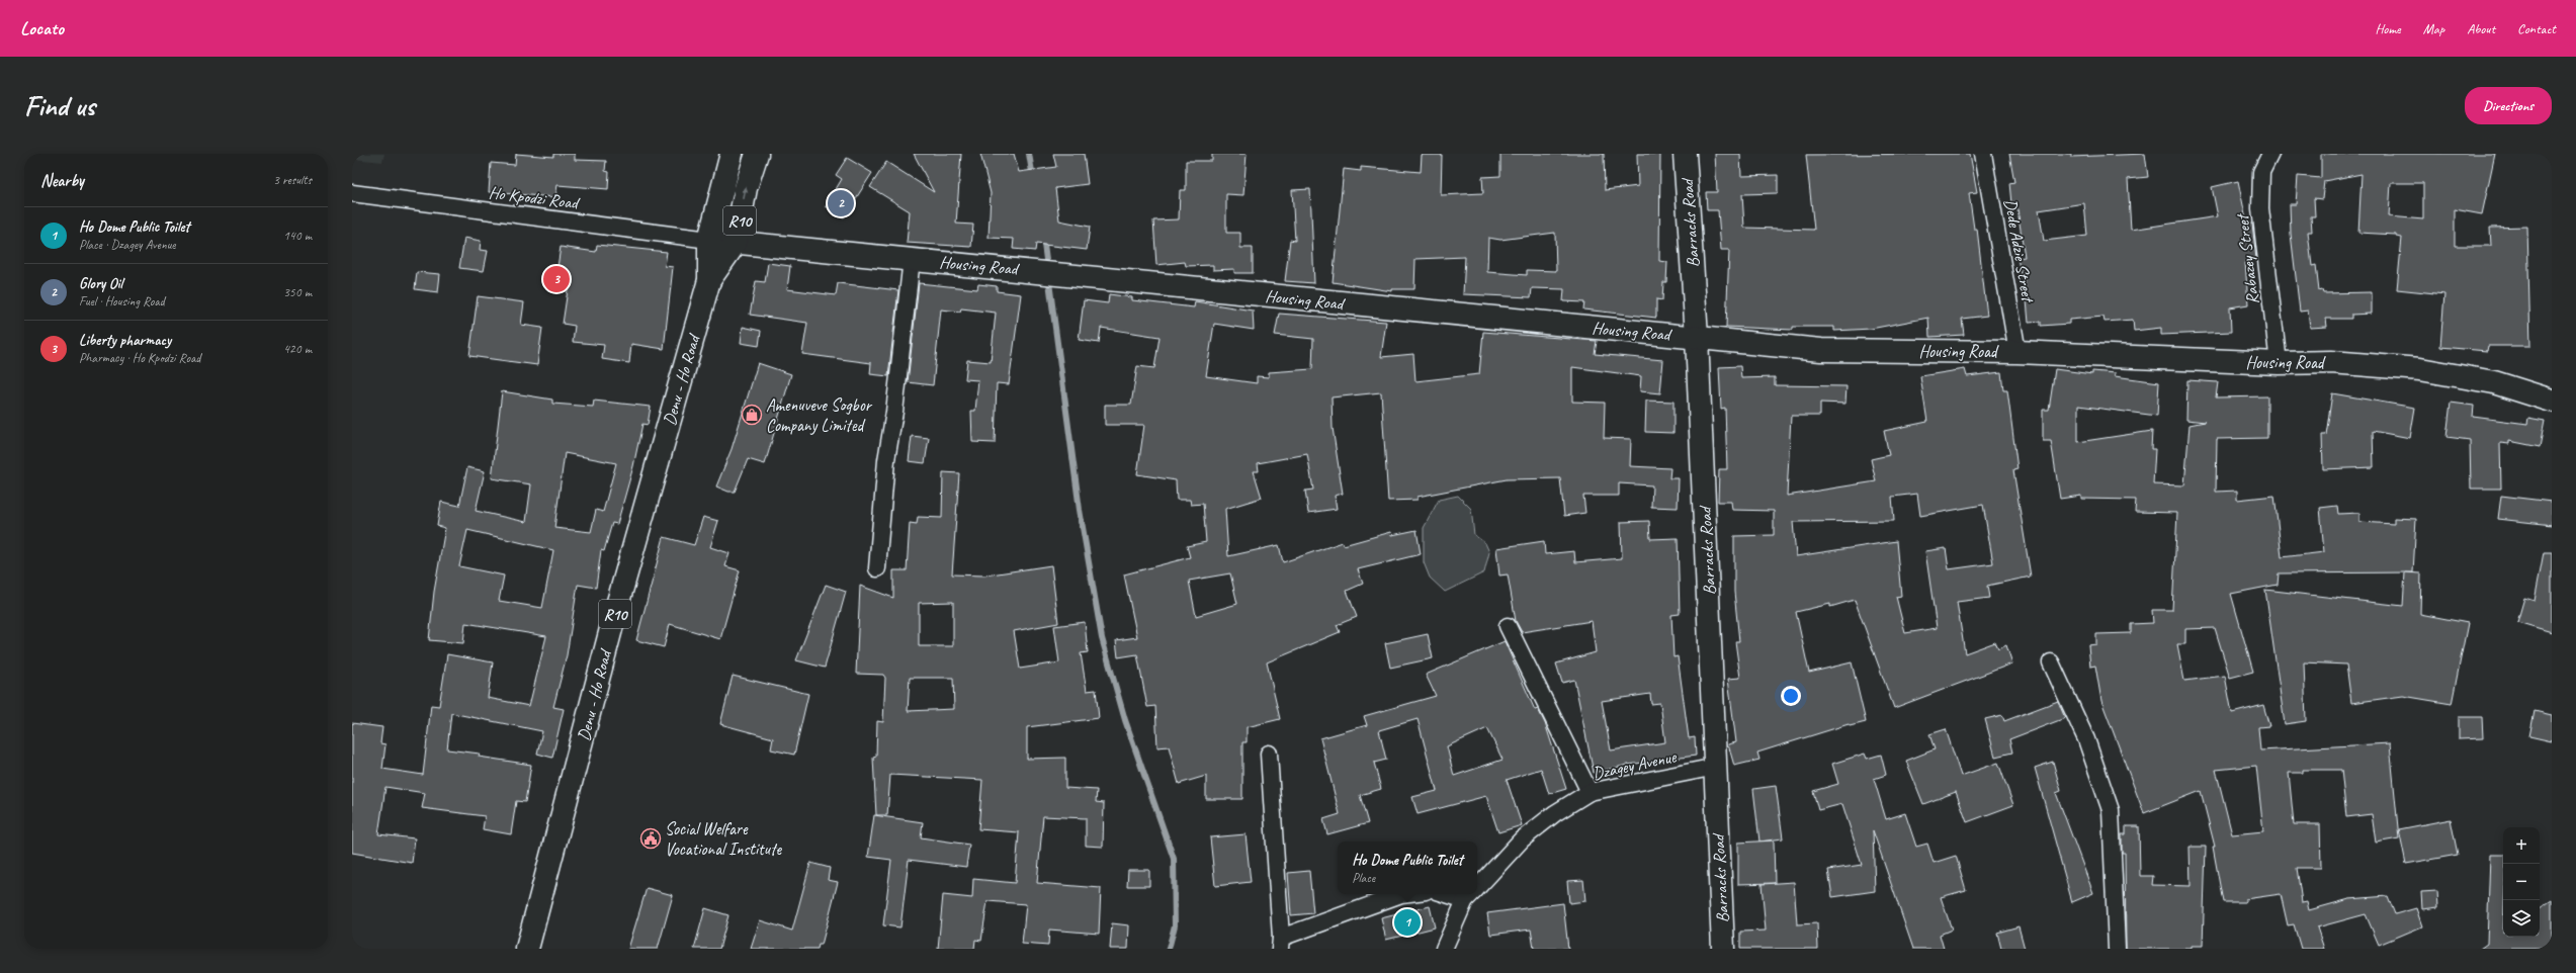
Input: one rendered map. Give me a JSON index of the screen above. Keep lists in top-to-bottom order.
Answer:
{
  "streets": {
    "street": [
      "Ho Kpodzi Road",
      "R10",
      "Barracks Road",
      "Dede Adzie Street",
      "Rabazey Street",
      "Housing Road",
      "Denu - Ho Road",
      "Dzagey Avenue"
    ]
  },
  "crossings": [
    ["Ho Kpodzi Road", "Housing Road"],
    ["Ho Kpodzi Road", "Denu - Ho Road"],
    ["Barracks Road", "Housing Road"],
    ["Barracks Road", "Dzagey Avenue"],
    ["Dede Adzie Street", "Housing Road"],
    ["Rabazey Street", "Housing Road"],
    ["Housing Road", "Denu - Ho Road"]
  ],
  "places": {
    "shop": ["Amenuveve Sogbor Company Limited"],
    "public building": ["Social Welfare Vocational Institute"]
  },
  "page": {
    "header": "Locato",
    "nav": [
      "Home",
      "Map",
      "About",
      "Contact"
    ],
    "buttons": "Directions",
    "title": "Find us",
    "heading": ["Nearby", "3 results"],
    "pins": ["2", "3", "1"],
    "list": [
      {
        "mark": "1",
        "name": "Ho Dome Public Toilet",
        "note": "Place · Dzagey Avenue",
        "value": "140 m"
      },
      {
        "mark": "2",
        "name": "Glory Oil",
        "note": "Fuel · Housing Road",
        "value": "350 m"
      },
      {
        "mark": "3",
        "name": "Liberty pharmacy",
        "note": "Pharmacy · Ho Kpodzi Road",
        "value": "420 m"
      }
    ],
    "map_buttons": ["+", "−"],
    "popup": ["Ho Dome Public Toilet", "Place"]
  }
}
